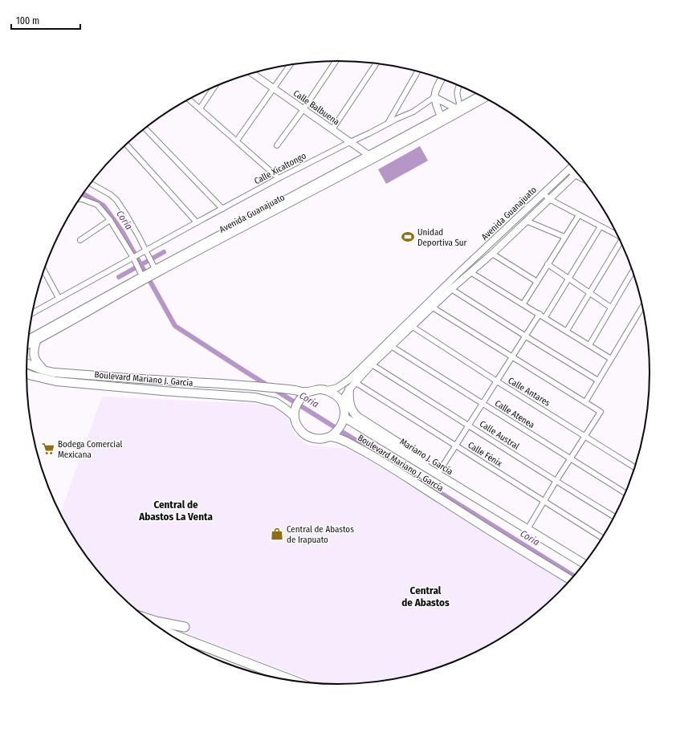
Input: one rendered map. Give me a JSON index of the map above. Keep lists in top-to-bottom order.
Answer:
{
  "streets": {
    "main road": ["Boulevard Mariano J. García", "Mariano J. García"],
    "street": [
      "Calle Balbuena",
      "Calle Xicaltongo",
      "Avenida Guanajuato",
      "Calle Antares",
      "Calle Atenea",
      "Calle Austral",
      "Calle Fénix"
    ]
  },
  "crossings": [
    ["Calle Balbuena", "Calle Xicaltongo"],
    ["Calle Balbuena", "Avenida Guanajuato"],
    ["Avenida Guanajuato", "Boulevard Mariano J. García"],
    ["Avenida Guanajuato", "Calle Antares"],
    ["Avenida Guanajuato", "Calle Atenea"],
    ["Avenida Guanajuato", "Calle Austral"],
    ["Avenida Guanajuato", "Calle Fénix"],
    ["Avenida Guanajuato", "Mariano J. García"],
    ["Boulevard Mariano J. García", "Mariano J. García"]
  ],
  "districts": ["Central de Abastos La Venta", "Central de Abastos"],
  "water": ["Coria"],
  "places": {
    "sports": ["Unidad Deportiva Sur"],
    "supermarket": ["Bodega Comercial Mexicana"],
    "shop": ["Central de Abastos de Irapuato"]
  },
  "scale_bar": "100 m"
}
